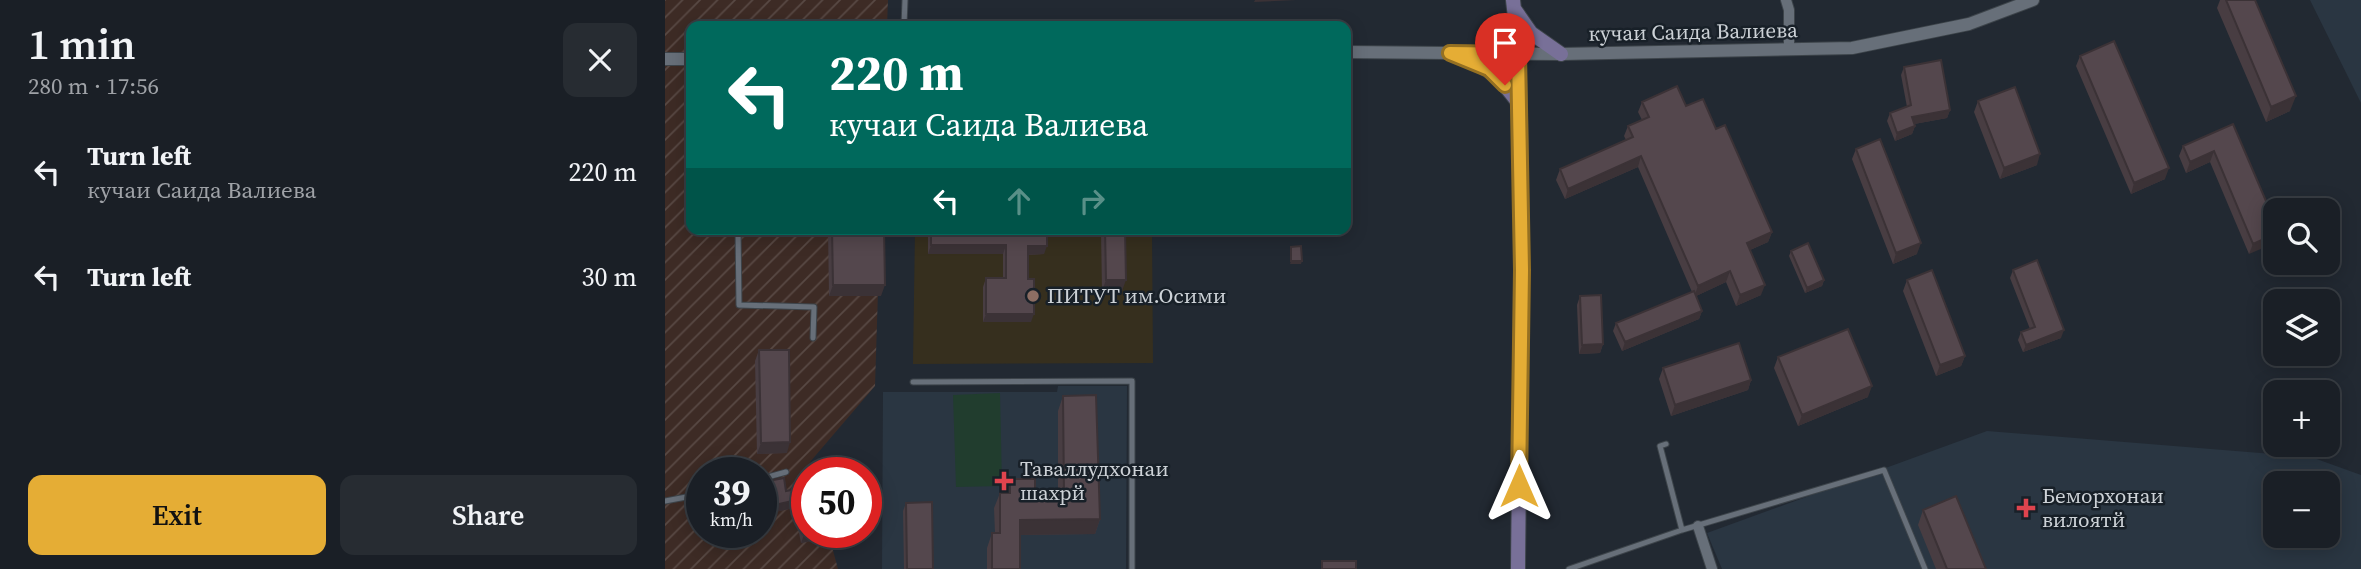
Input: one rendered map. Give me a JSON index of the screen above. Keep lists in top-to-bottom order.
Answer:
{
  "streets": {
    "street": ["кучаи Саида Валиева"]
  },
  "places": {
    "other": ["ПИТУТ им.Осими"],
    "health": ["Таваллудхонаи шахрй", "Беморхонаи вилоятй"]
  },
  "page": {
    "heading": ["1 min", "280 m · 17:56"],
    "turn": ["220 m", "кучаи Саида Валиева"],
    "list": [
      {
        "name": "Turn left",
        "note": "кучаи Саида Валиева",
        "value": "220 m"
      },
      {
        "name": "Turn left",
        "value": "30 m"
      }
    ],
    "map_buttons": ["+", "−"],
    "speed": "39 km/h",
    "limit": "50",
    "buttons": ["Exit", "Share"]
  }
}
